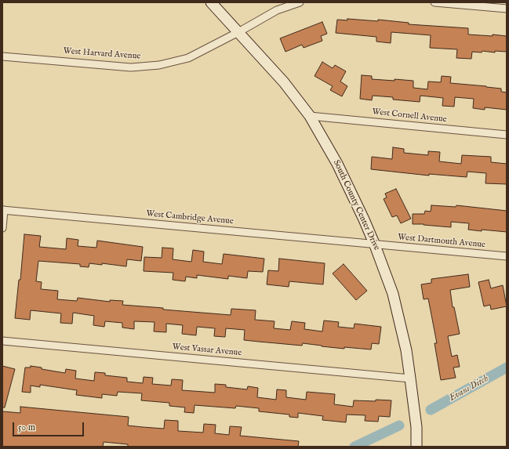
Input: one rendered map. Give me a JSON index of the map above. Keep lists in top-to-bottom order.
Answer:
{
  "streets": {
    "street": [
      "West Harvard Avenue",
      "West Cornell Avenue",
      "South County Center Drive",
      "West Cambridge Avenue",
      "West Dartmouth Avenue",
      "West Vassar Avenue"
    ]
  },
  "crossings": [
    ["West Harvard Avenue", "South County Center Drive"],
    ["West Cornell Avenue", "South County Center Drive"],
    ["South County Center Drive", "West Cambridge Avenue"],
    ["South County Center Drive", "West Dartmouth Avenue"],
    ["South County Center Drive", "West Vassar Avenue"],
    ["West Cambridge Avenue", "West Dartmouth Avenue"]
  ],
  "water": ["Evans Ditch"],
  "scale_bar": "50 m"
}
